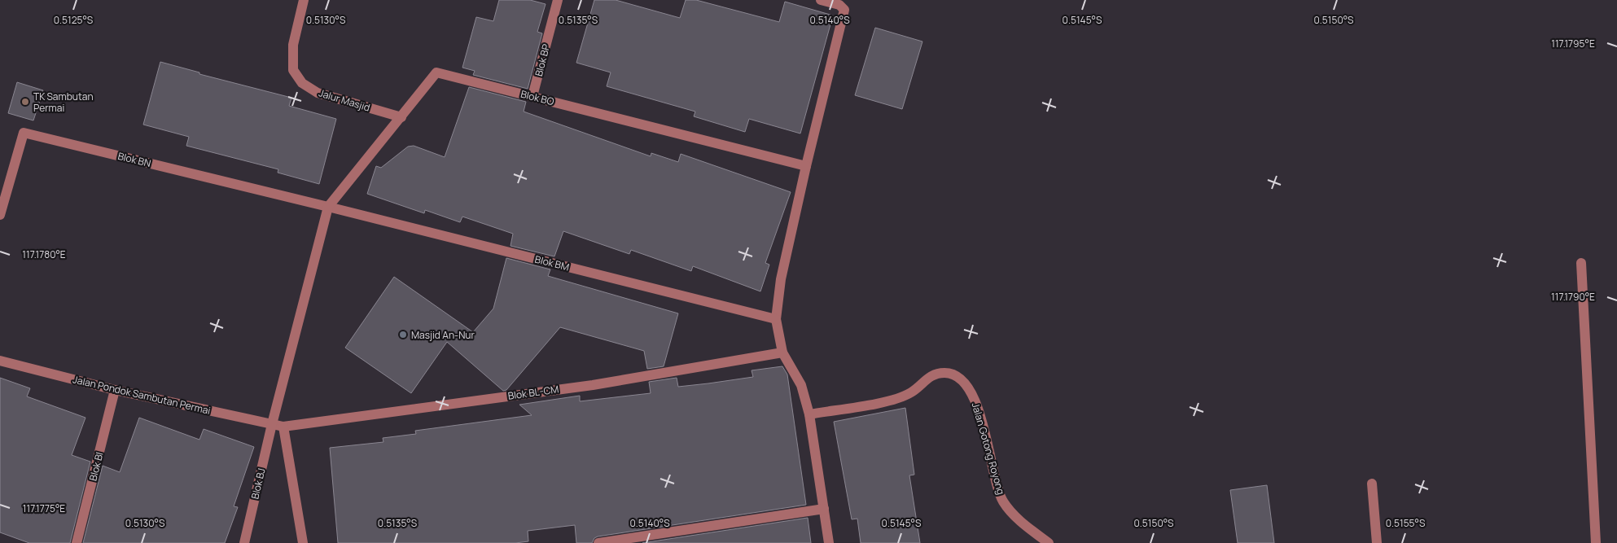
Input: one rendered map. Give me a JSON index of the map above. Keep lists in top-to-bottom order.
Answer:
{
  "streets": {
    "street": [
      "Blok BP",
      "Blok BO",
      "Jalur Masjid",
      "Blok BN",
      "Blok BM",
      "Blok BL-CM",
      "Jalan Pondok Sambutan Permai",
      "Jalan Gotong Royong",
      "Blok BI",
      "Blok BJ"
    ]
  },
  "crossings": [
    ["Blok BP", "Blok BO"],
    ["Blok BO", "Jalur Masjid"],
    ["Blok BO", "Blok BN"],
    ["Blok BO", "Blok BM"],
    ["Blok BO", "Blok BJ"],
    ["Blok BN", "Blok BM"],
    ["Blok BN", "Blok BJ"],
    ["Blok BM", "Blok BJ"],
    ["Blok BL-CM", "Jalan Pondok Sambutan Permai"],
    ["Jalan Pondok Sambutan Permai", "Blok BI"],
    ["Jalan Pondok Sambutan Permai", "Blok BJ"]
  ],
  "places": ["TK Sambutan Permai", "Masjid An-Nur"],
  "coordinates": [
    "0.5125°S",
    "0.5130°S",
    "0.5135°S",
    "0.5140°S",
    "0.5145°S",
    "0.5150°S",
    "117.1795°E",
    "117.1780°E",
    "117.1790°E",
    "117.1775°E",
    "0.5155°S"
  ]
}
